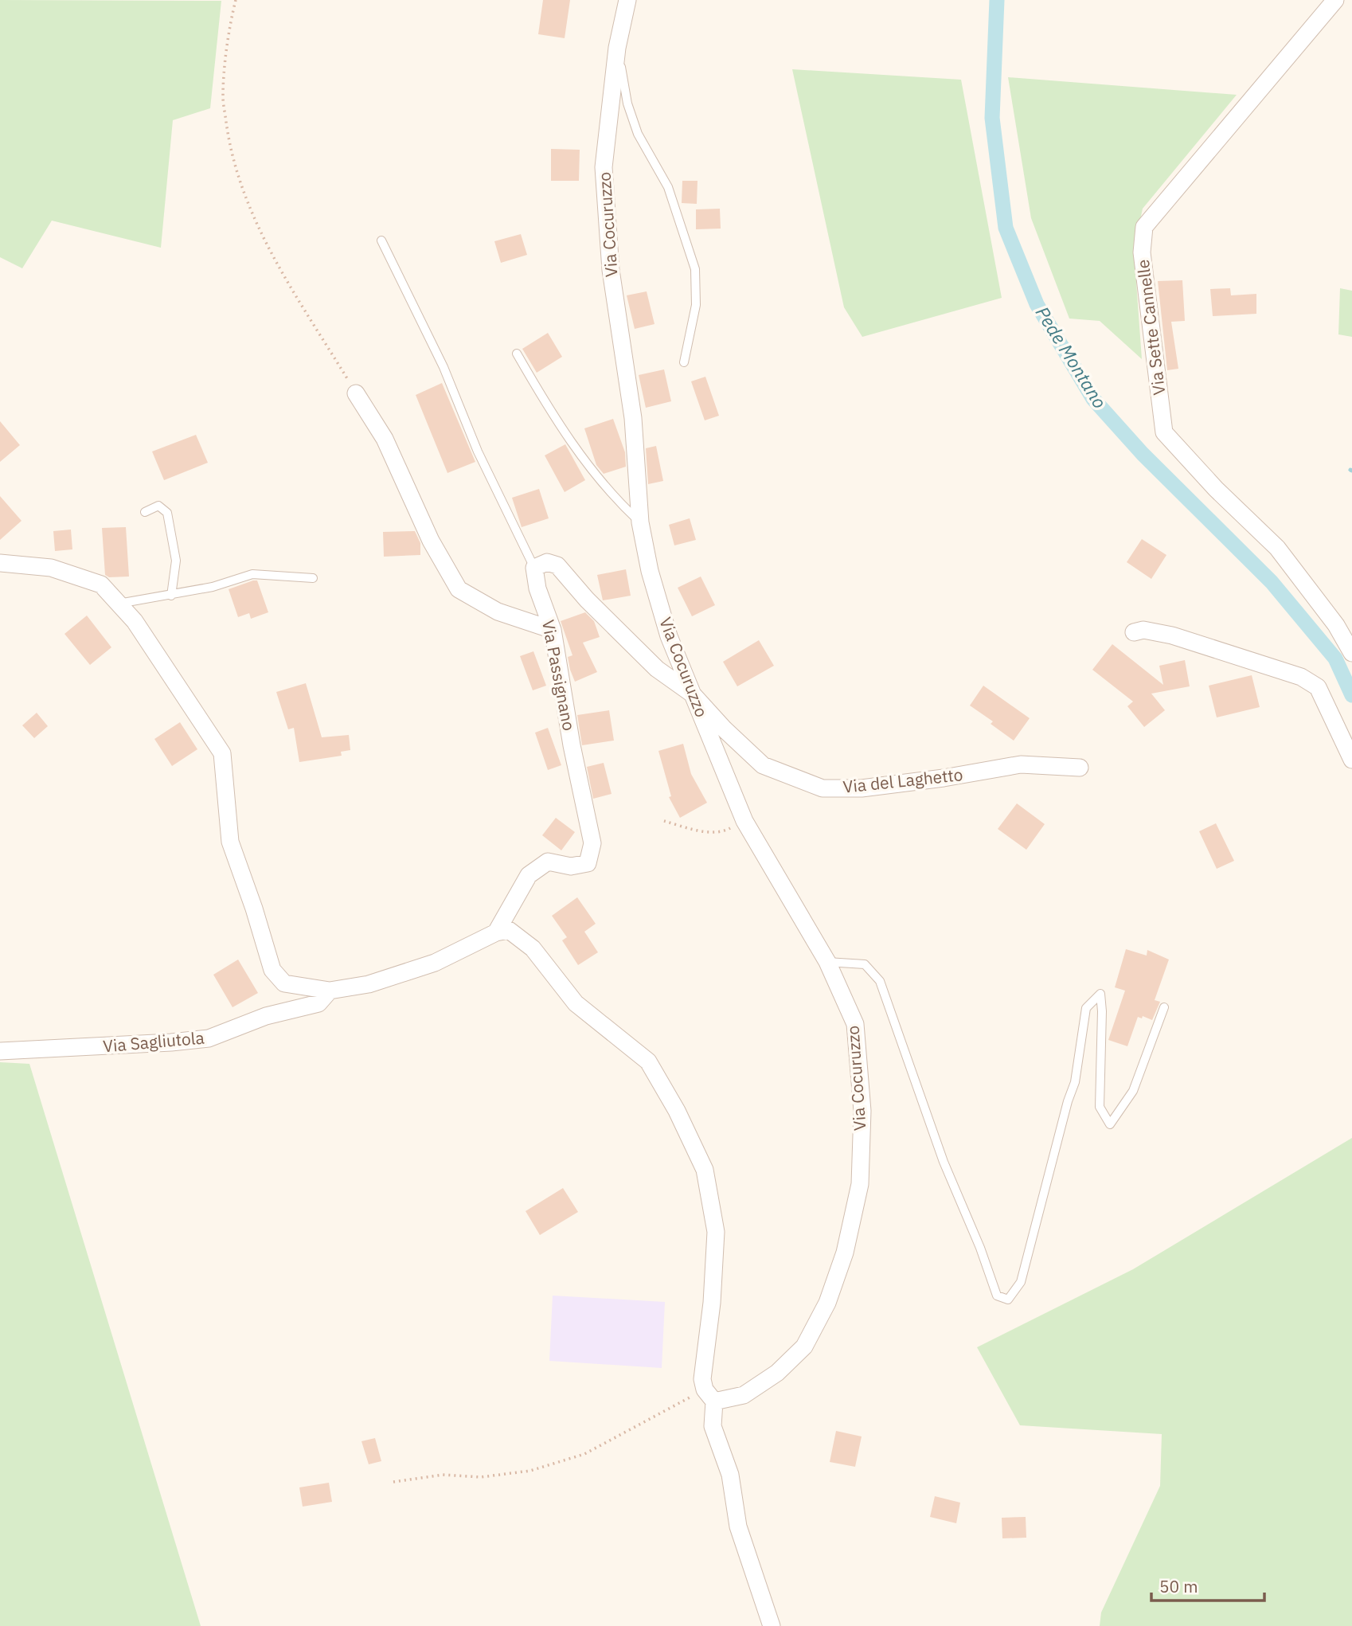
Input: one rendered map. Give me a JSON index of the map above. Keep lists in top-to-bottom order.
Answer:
{
  "streets": {
    "street": [
      "Via Cocuruzzo",
      "Via Sette Cannelle",
      "Via Passignano",
      "Via del Laghetto",
      "Via Sagliutola"
    ]
  },
  "crossings": [
    ["Via Cocuruzzo", "Via del Laghetto"]
  ],
  "water": ["Pede Montano"],
  "scale_bar": "50 m"
}
